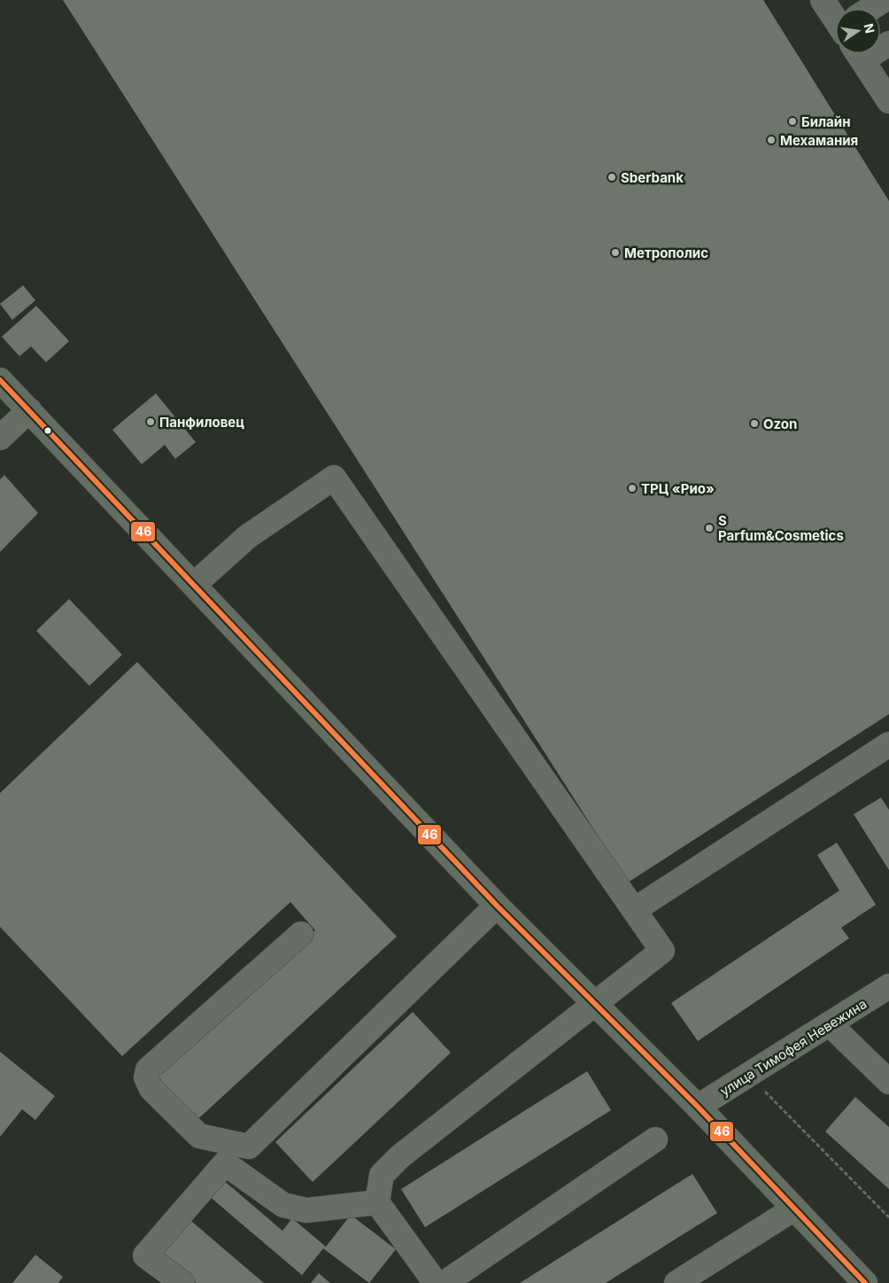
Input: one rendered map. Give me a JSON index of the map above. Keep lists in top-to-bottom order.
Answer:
{
  "streets": {
    "street": ["улица Тимофея Невежина"]
  },
  "places": [
    "Билайн",
    "Мехамания",
    "Sberbank",
    "Метрополис",
    "Панфиловец",
    "Ozon",
    "ТРЦ «Рио»",
    "S Parfum&Cosmetics"
  ],
  "lines": ["transit line 46"],
  "north": "right"
}
